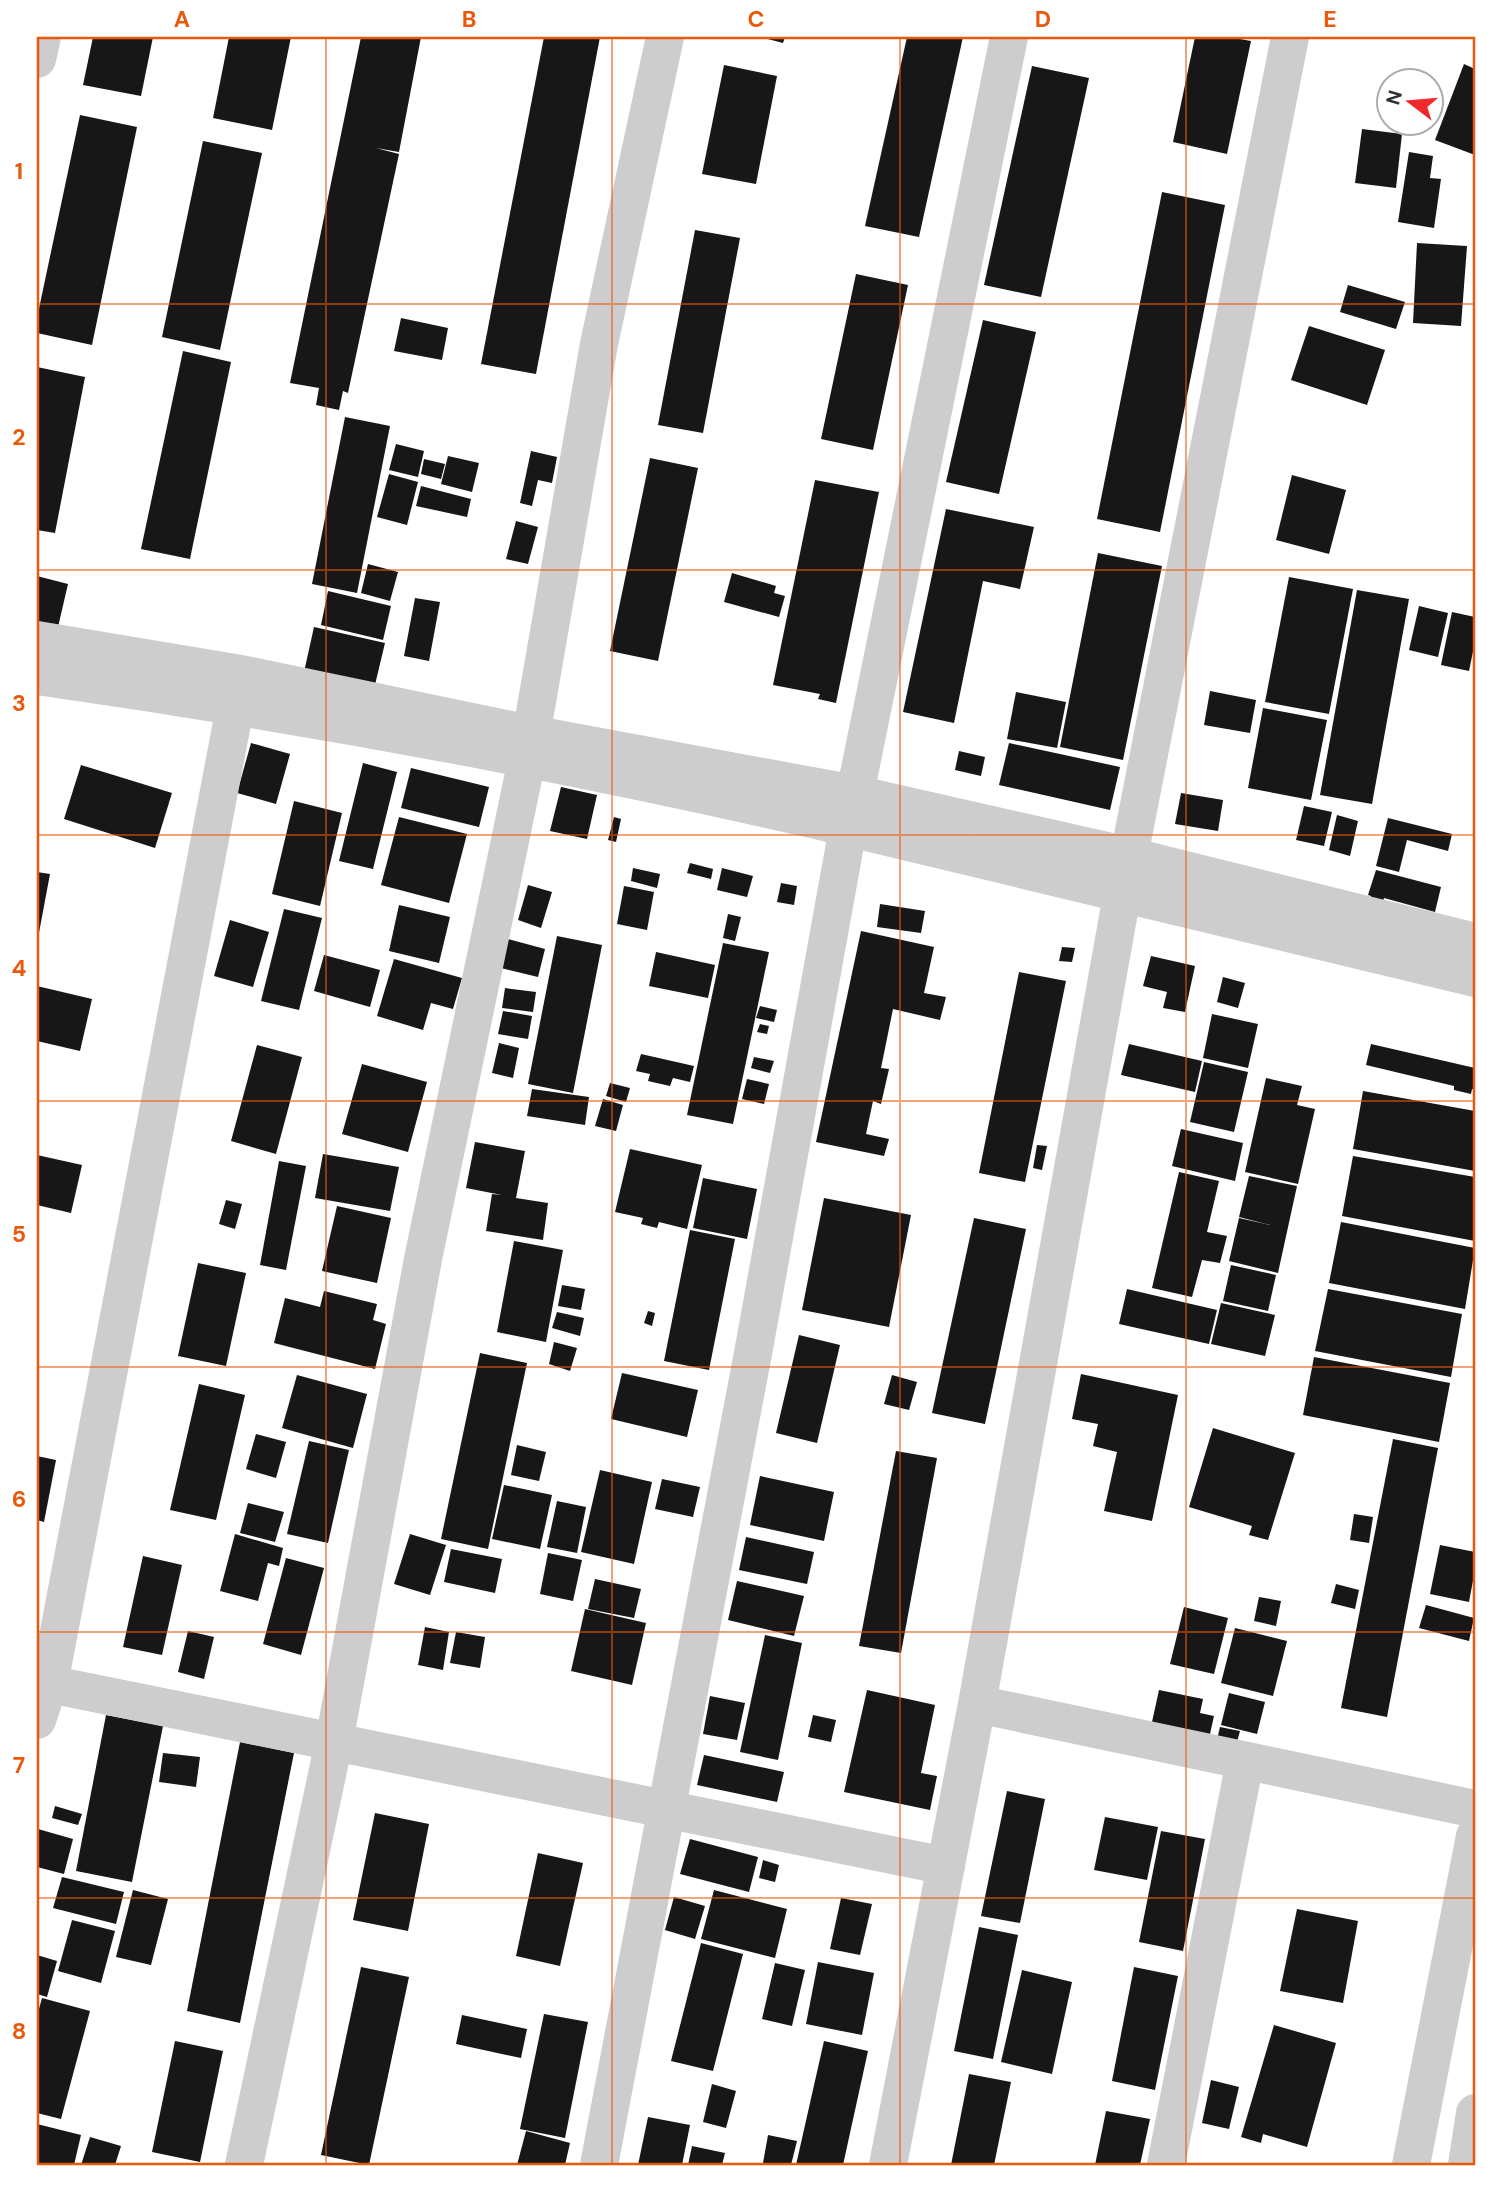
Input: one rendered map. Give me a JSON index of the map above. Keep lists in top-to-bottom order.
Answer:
{
  "north": "left",
  "grid": {
    "columns": [
      "A",
      "B",
      "C",
      "D",
      "E"
    ],
    "rows": [
      "1",
      "2",
      "3",
      "4",
      "5",
      "6",
      "7",
      "8"
    ]
  }
}
